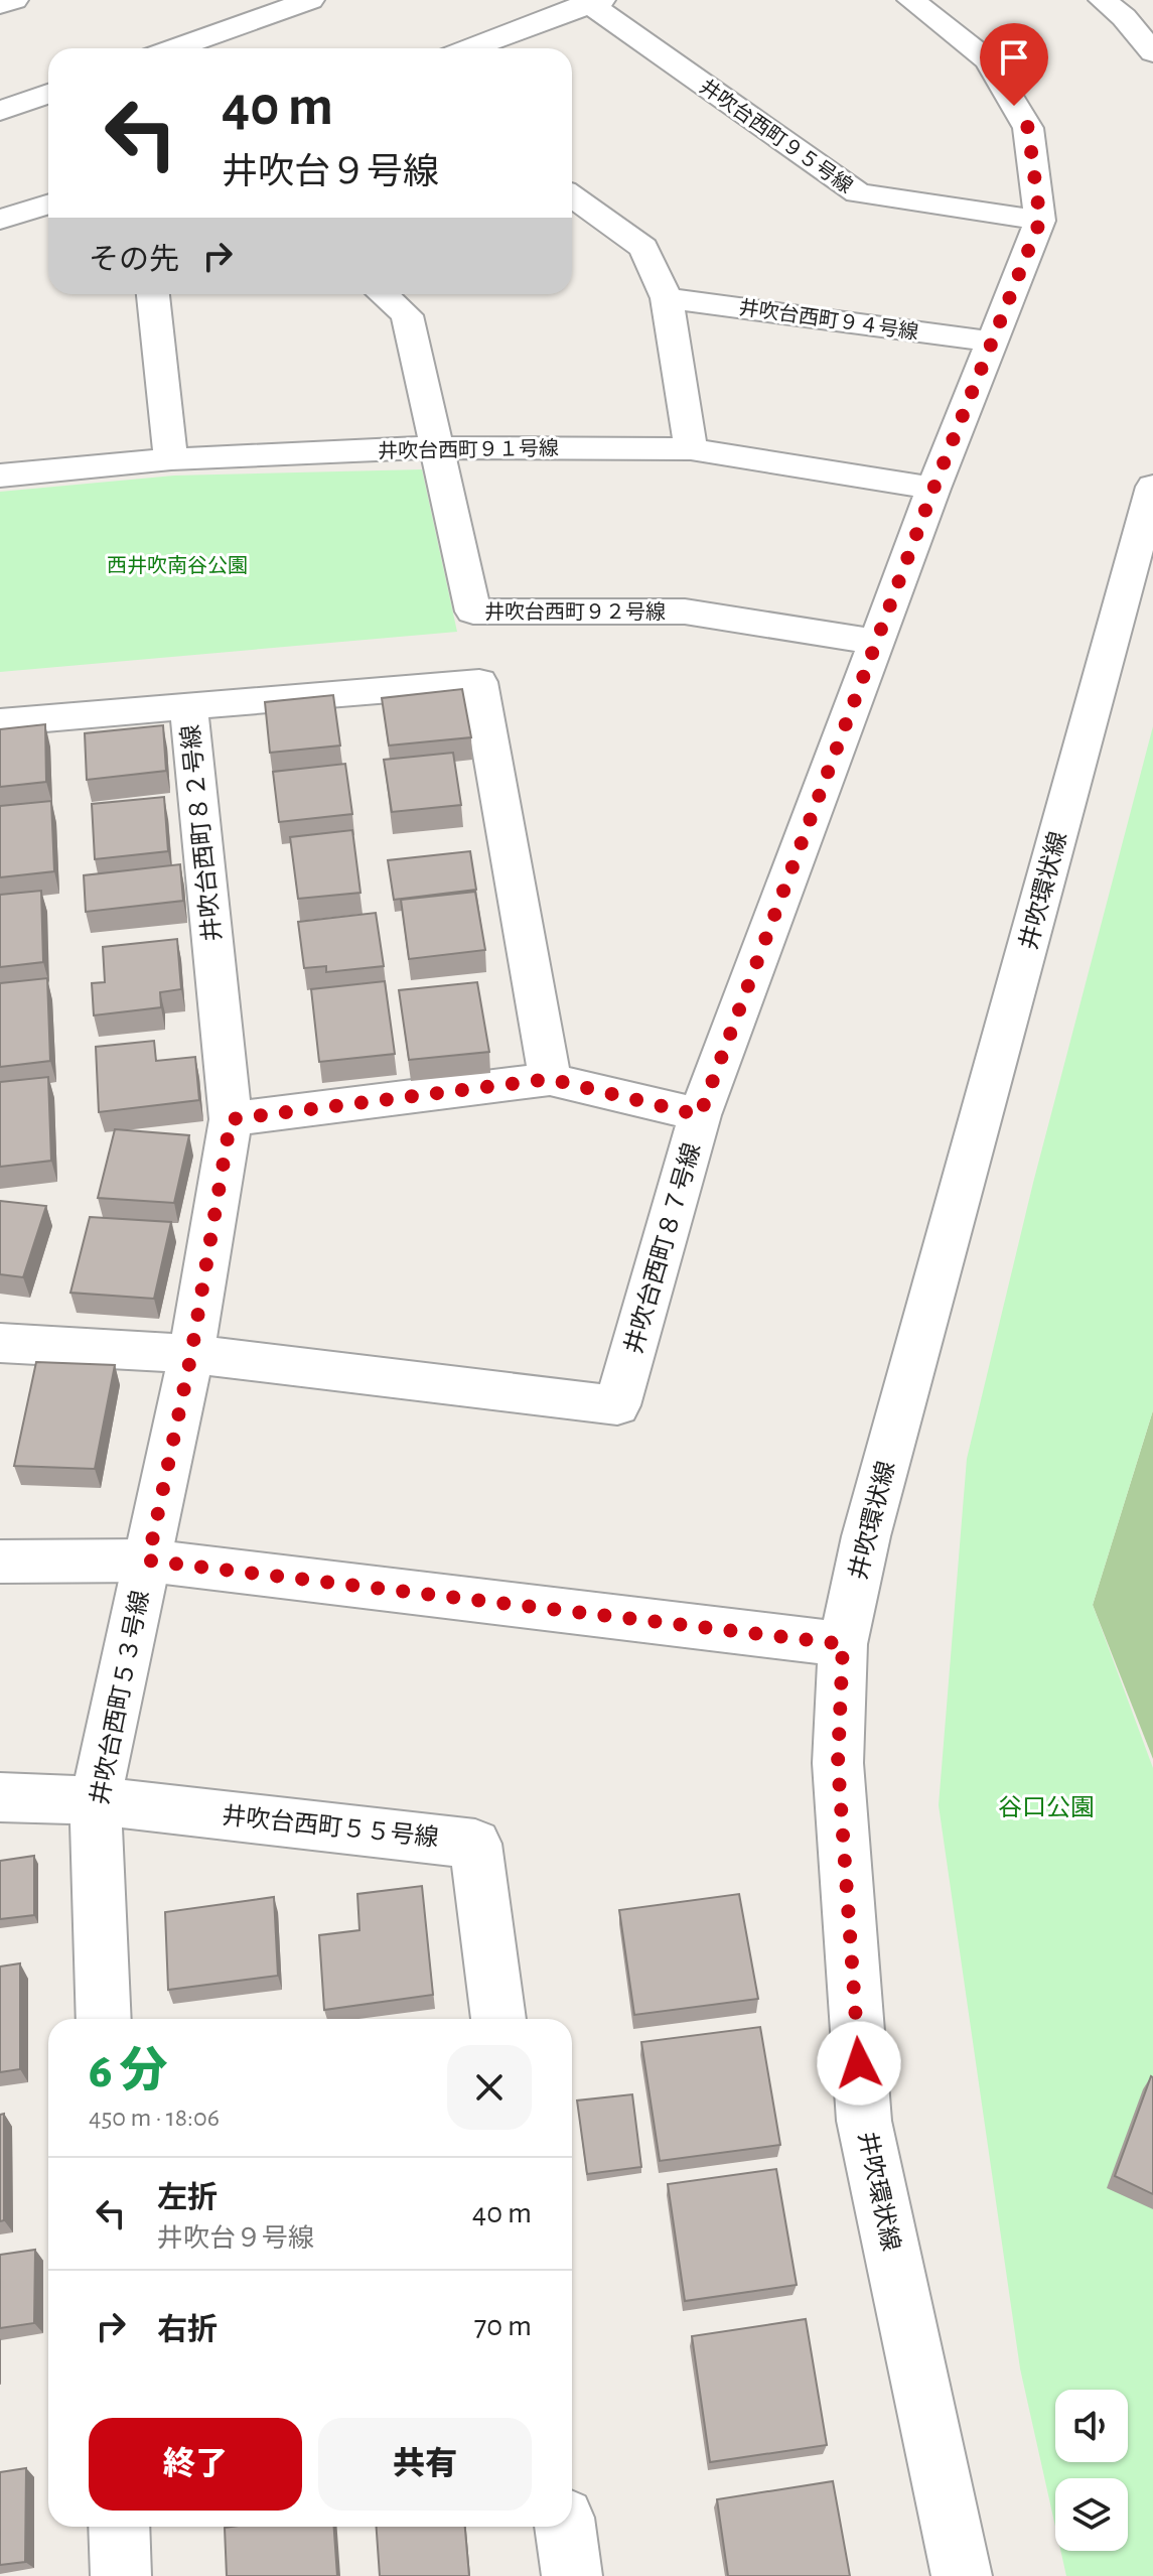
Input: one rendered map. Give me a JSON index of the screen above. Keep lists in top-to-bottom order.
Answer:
{
  "streets": {
    "street": [
      "井吹台西町９５号線",
      "井吹台西町９４号線",
      "井吹台西町９１号線",
      "井吹台西町９２号線",
      "井吹台西町８２号線",
      "井吹環状線",
      "井吹台西町８７号線",
      "井吹台西町５３号線",
      "井吹台西町５５号線"
    ]
  },
  "crossings": [
    ["井吹台西町９５号線", "井吹台西町８７号線"],
    ["井吹台西町９４号線", "井吹台西町８７号線"],
    ["井吹台西町９１号線", "井吹台西町９２号線"],
    ["井吹台西町９１号線", "井吹台西町８７号線"],
    ["井吹台西町９２号線", "井吹台西町８７号線"],
    ["井吹台西町８２号線", "井吹台西町８７号線"],
    ["井吹台西町８２号線", "井吹台西町５３号線"],
    ["井吹台西町５３号線", "井吹台西町５５号線"]
  ],
  "parks": ["西井吹南谷公園", "谷口公園"],
  "page": {
    "turn": ["40 m", "井吹台９号線"],
    "then": "その先",
    "heading": ["6 分", "450 m · 18:06"],
    "list": [
      {
        "name": "左折",
        "note": "井吹台９号線",
        "value": "40 m"
      },
      {
        "name": "右折",
        "value": "70 m"
      }
    ],
    "buttons": ["終了", "共有"]
  }
}
